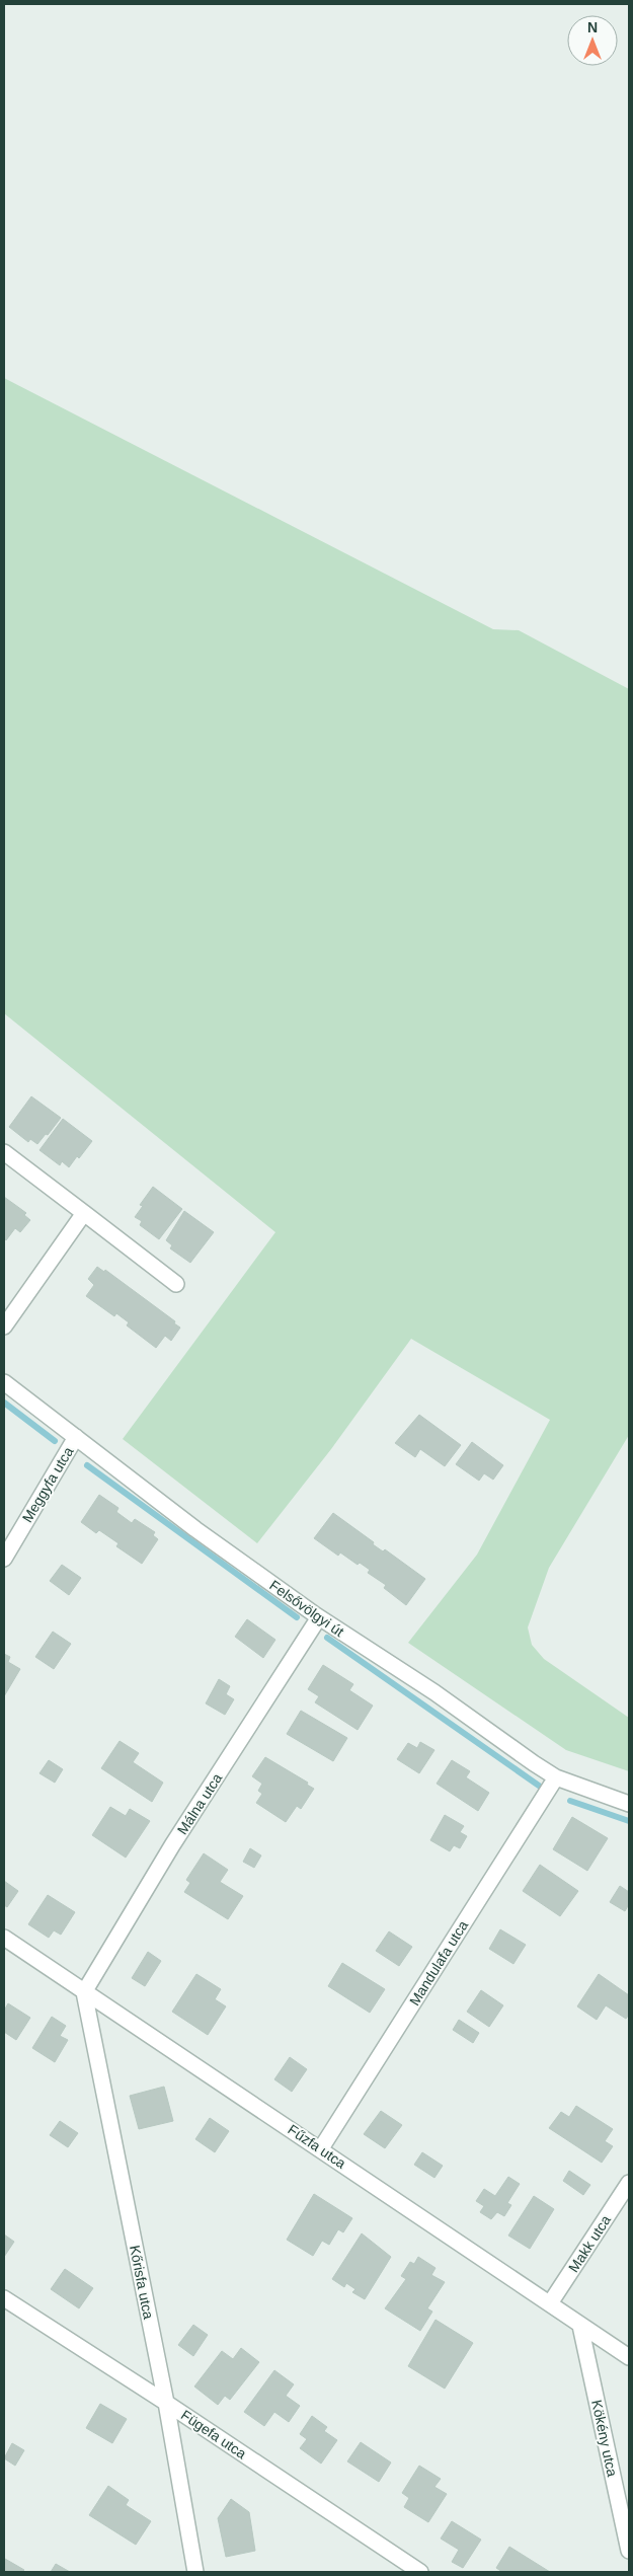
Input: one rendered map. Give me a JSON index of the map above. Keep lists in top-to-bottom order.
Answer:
{
  "streets": {
    "street": [
      "Meggyfa utca",
      "Felsővölgyi út",
      "Málna utca",
      "Mandulafa utca",
      "Fűzfa utca",
      "Makk utca",
      "Kőrisfa utca",
      "Fügefa utca",
      "Kökény utca"
    ]
  },
  "crossings": [
    ["Meggyfa utca", "Felsővölgyi út"],
    ["Felsővölgyi út", "Málna utca"],
    ["Felsővölgyi út", "Mandulafa utca"],
    ["Málna utca", "Fűzfa utca"],
    ["Málna utca", "Kőrisfa utca"],
    ["Mandulafa utca", "Fűzfa utca"],
    ["Fűzfa utca", "Makk utca"],
    ["Fűzfa utca", "Kőrisfa utca"],
    ["Fűzfa utca", "Kökény utca"],
    ["Kőrisfa utca", "Fügefa utca"]
  ],
  "north": "top"
}
